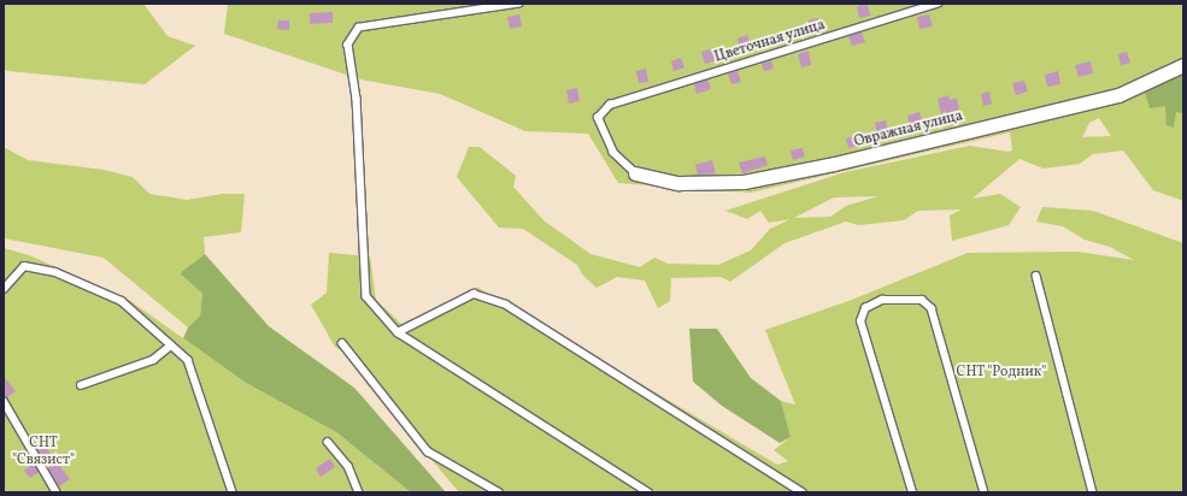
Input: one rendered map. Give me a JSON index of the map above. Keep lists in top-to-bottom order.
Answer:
{
  "streets": {
    "street": ["Овражная улица"],
    "lane": ["Цветочная улица"]
  },
  "crossings": [
    ["Цветочная улица", "Овражная улица"]
  ],
  "parks": ["СНТ \"Родник\"", "СНТ \"Связист\""]
}
